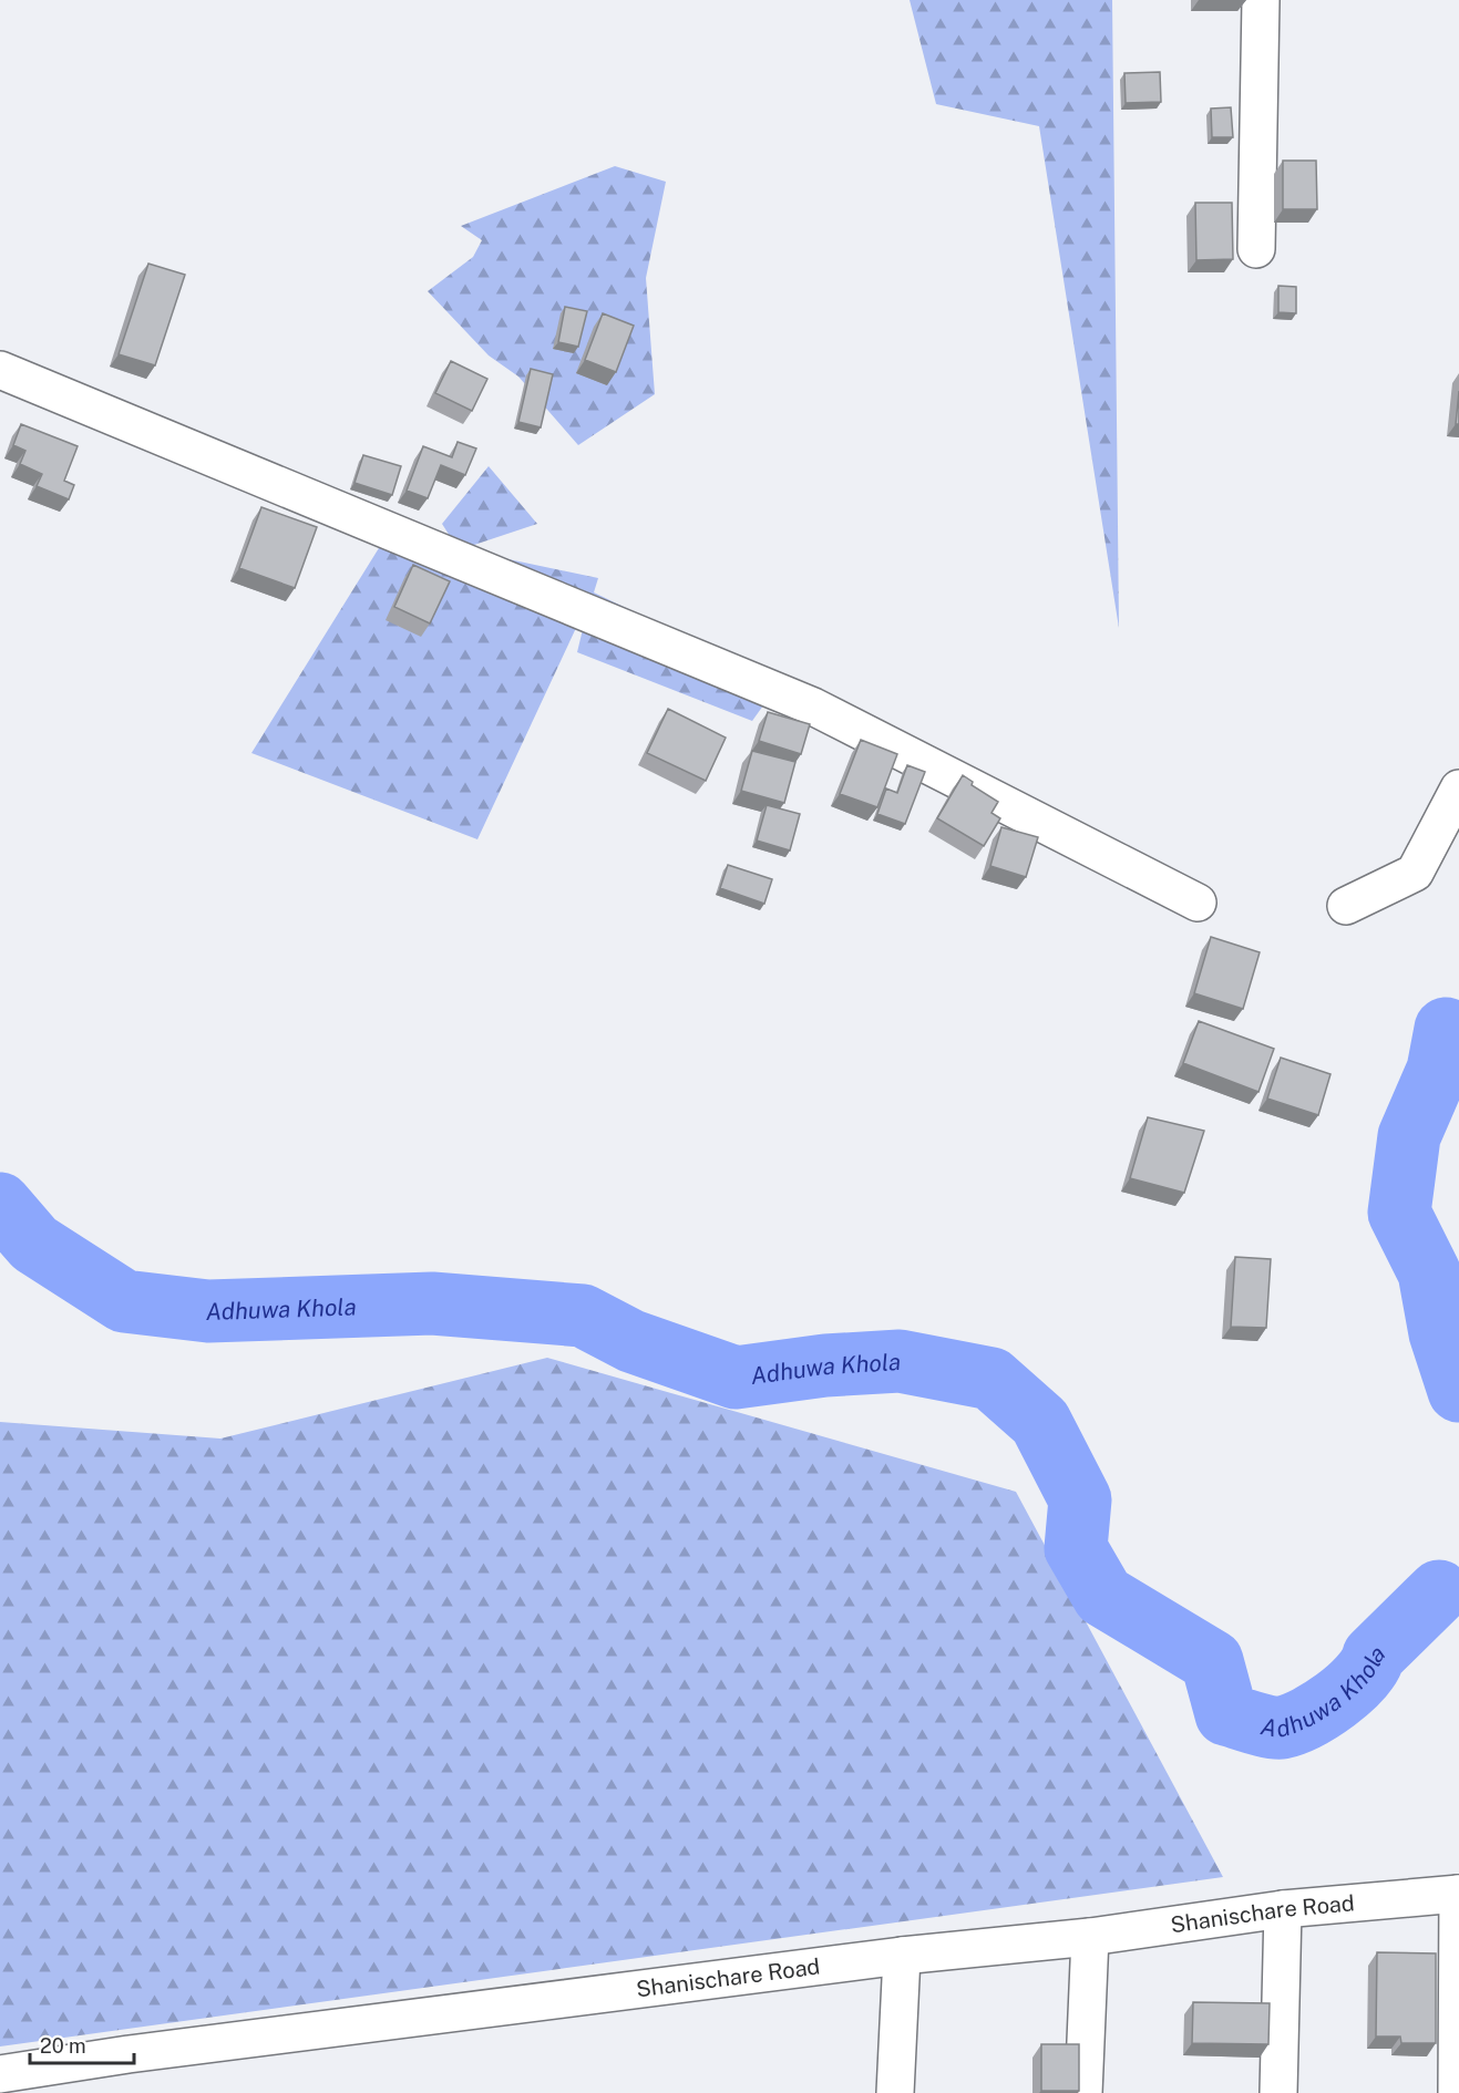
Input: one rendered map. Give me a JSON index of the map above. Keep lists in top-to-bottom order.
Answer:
{
  "streets": {
    "street": ["Shanischare Road"]
  },
  "water": ["Adhuwa Khola"],
  "scale_bar": "20 m"
}
